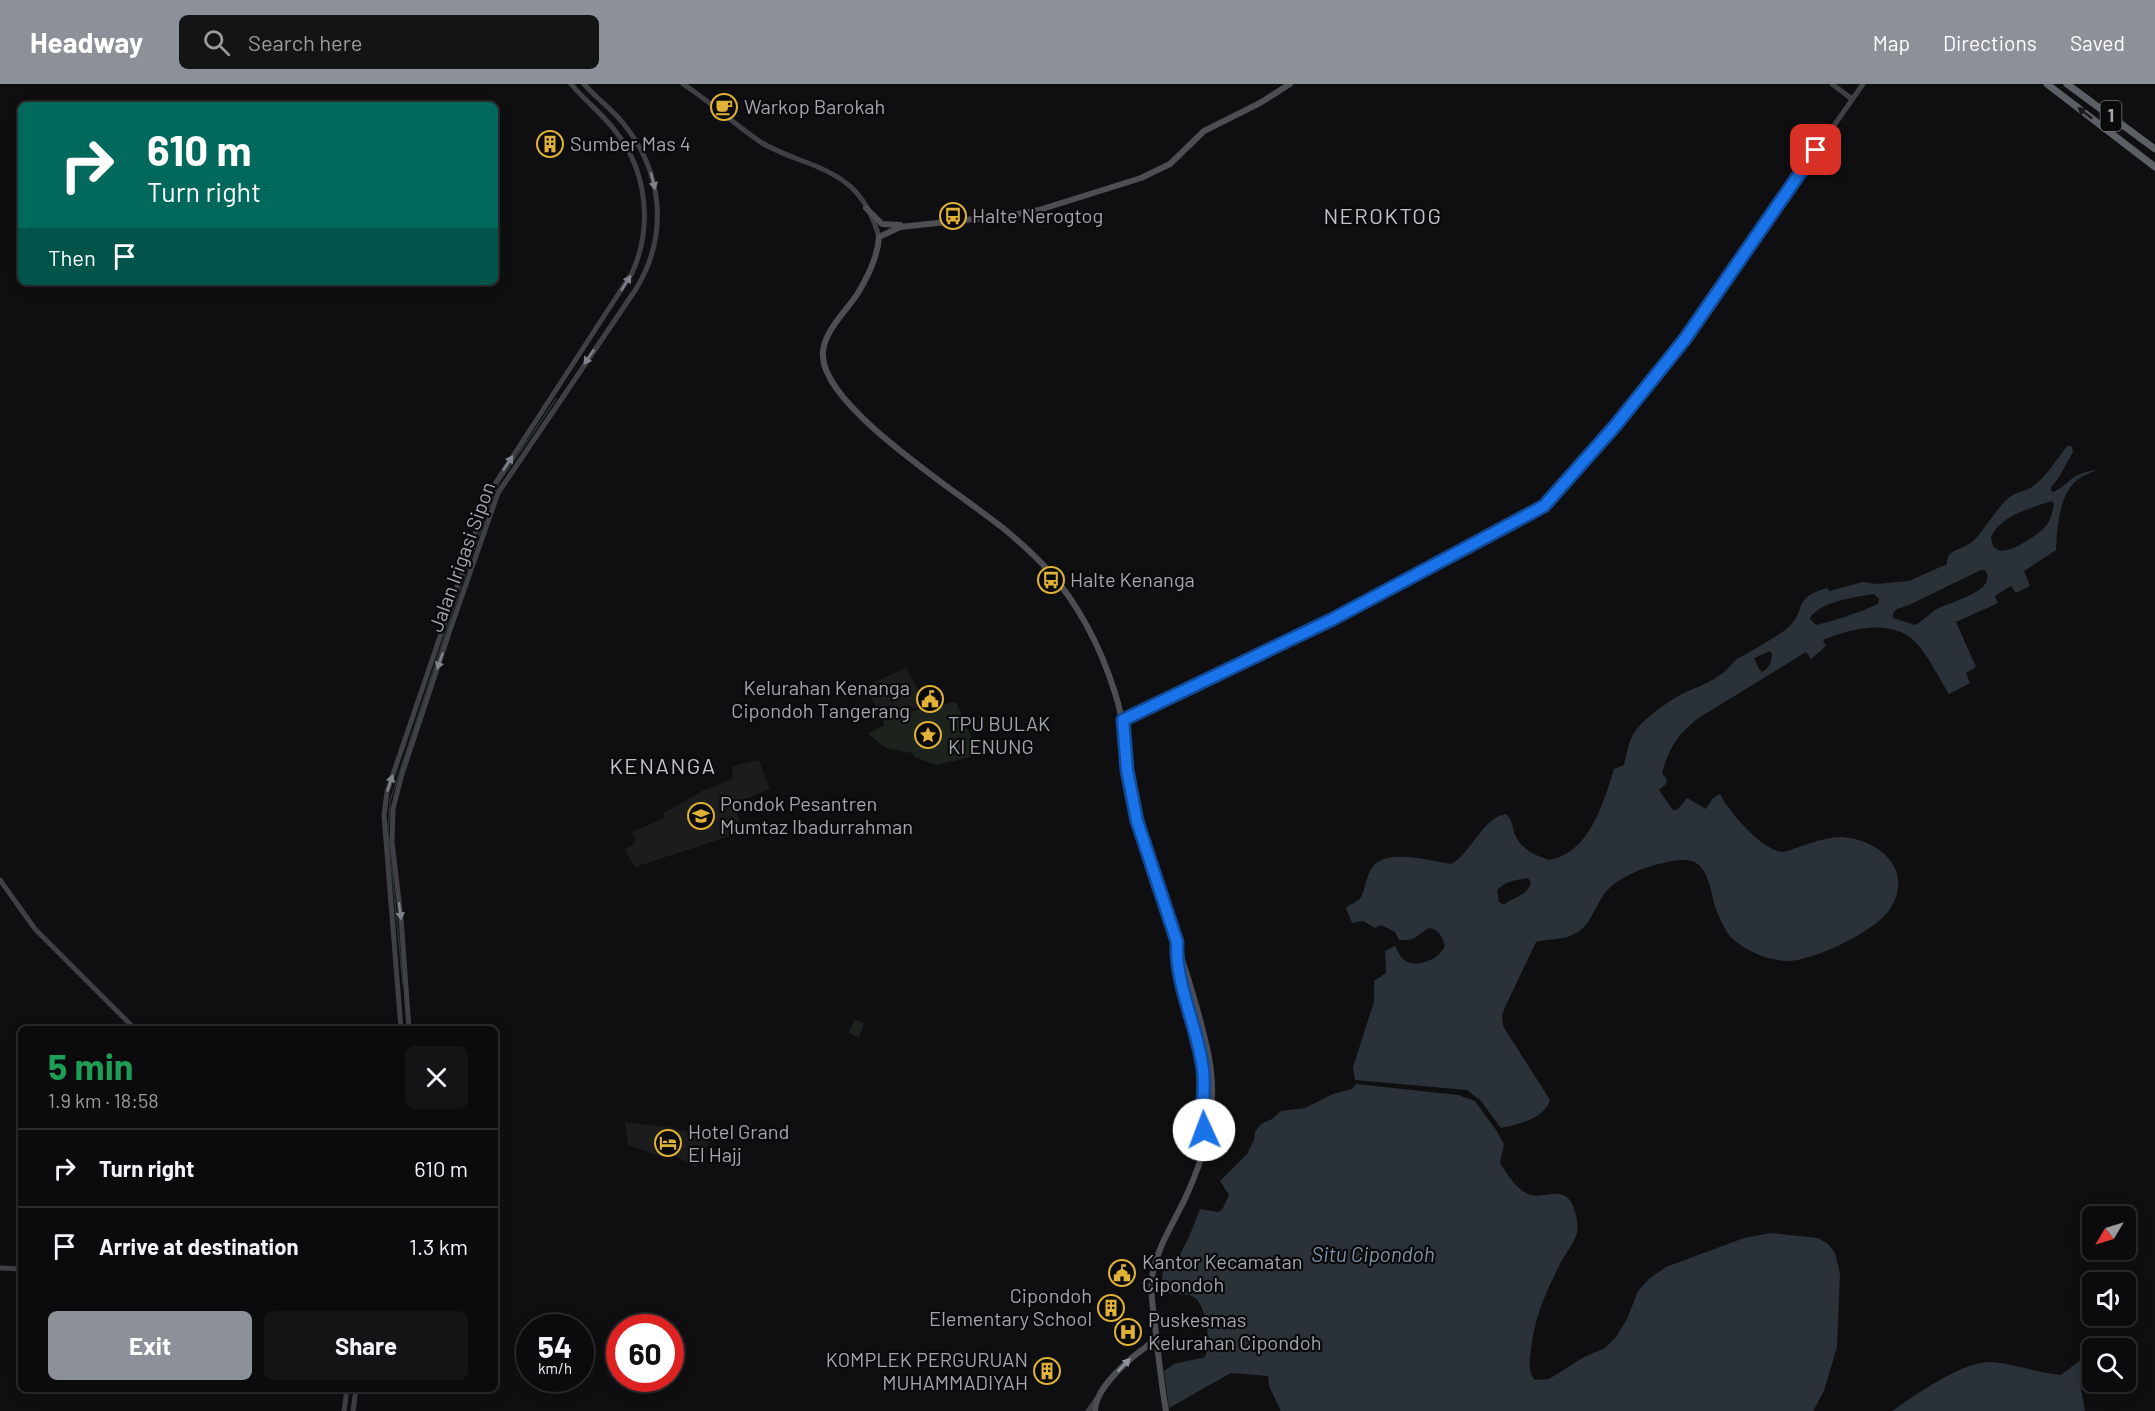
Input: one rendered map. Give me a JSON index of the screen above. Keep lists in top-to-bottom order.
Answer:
{
  "streets": {
    "highway": ["1"],
    "street": ["Jalan Irigasi Sipon"]
  },
  "districts": ["NEROKTOG", "KENANGA"],
  "water": ["Situ Cipondoh"],
  "places": {
    "cafe": ["Warkop Barokah"],
    "building": ["Sumber Mas 4", "Cipondoh Elementary School", "KOMPLEK PERGURUAN MUHAMMADIYAH"],
    "bus stop": ["Halte Nerogtog", "Halte Kenanga"],
    "public building": ["Kelurahan Kenanga Cipondoh Tangerang", "Kantor Kecamatan Cipondoh"],
    "place": ["TPU BULAK KI ENUNG"],
    "school or university": ["Pondok Pesantren Mumtaz Ibadurrahman"],
    "hotel": ["Hotel Grand El Hajj"],
    "hospital": ["Puskesmas Kelurahan Cipondoh"]
  },
  "north": "bottom left",
  "page": {
    "header": "Headway",
    "search": "Search here",
    "nav": ["Map", "Directions", "Saved"],
    "turn": ["610 m", "Turn right"],
    "then": "Then",
    "heading": ["5 min", "1.9 km · 18:58"],
    "list": [
      {
        "name": "Turn right",
        "value": "610 m"
      },
      {
        "name": "Arrive at destination",
        "value": "1.3 km"
      }
    ],
    "buttons": ["Exit", "Share"],
    "speed": "54 km/h",
    "limit": "60"
  }
}
